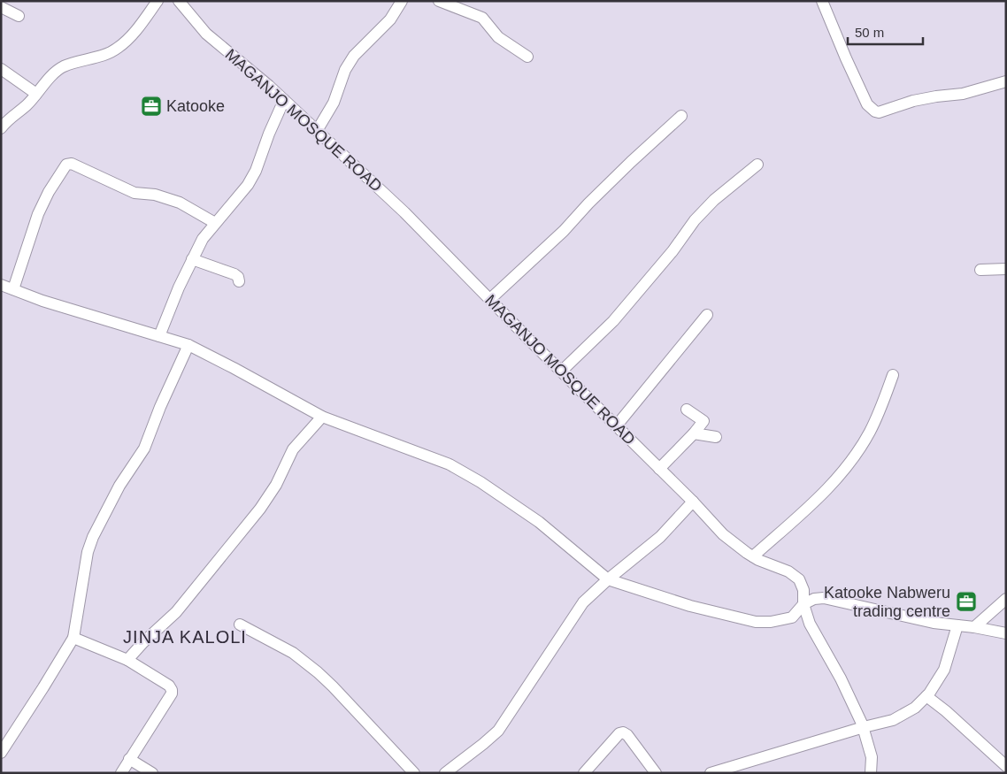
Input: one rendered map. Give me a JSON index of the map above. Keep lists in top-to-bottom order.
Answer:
{
  "streets": {
    "street": ["MAGANJO MOSQUE ROAD"]
  },
  "districts": ["JINJA KALOLI"],
  "places": {
    "office": ["Katooke", "Katooke Nabweru trading centre"]
  },
  "scale_bar": "50 m"
}
